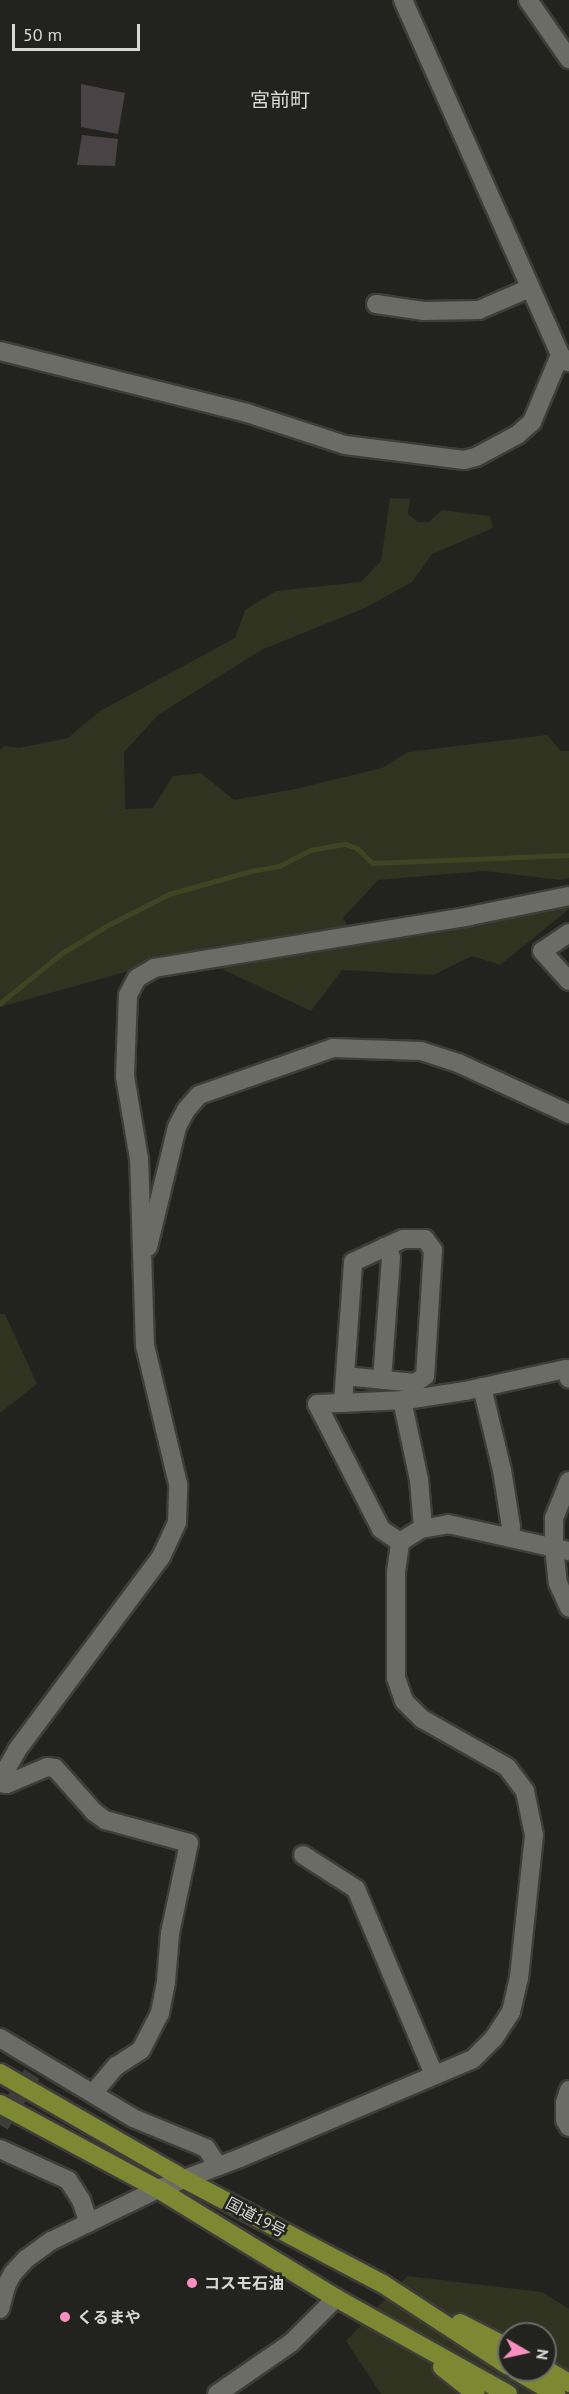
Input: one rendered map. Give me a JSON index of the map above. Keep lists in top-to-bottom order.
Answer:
{
  "streets": {
    "highway": ["国道19号"]
  },
  "districts": ["宮前町"],
  "places": ["コスモ石油", "くるまや"],
  "scale_bar": "50 m",
  "north": "right"
}
